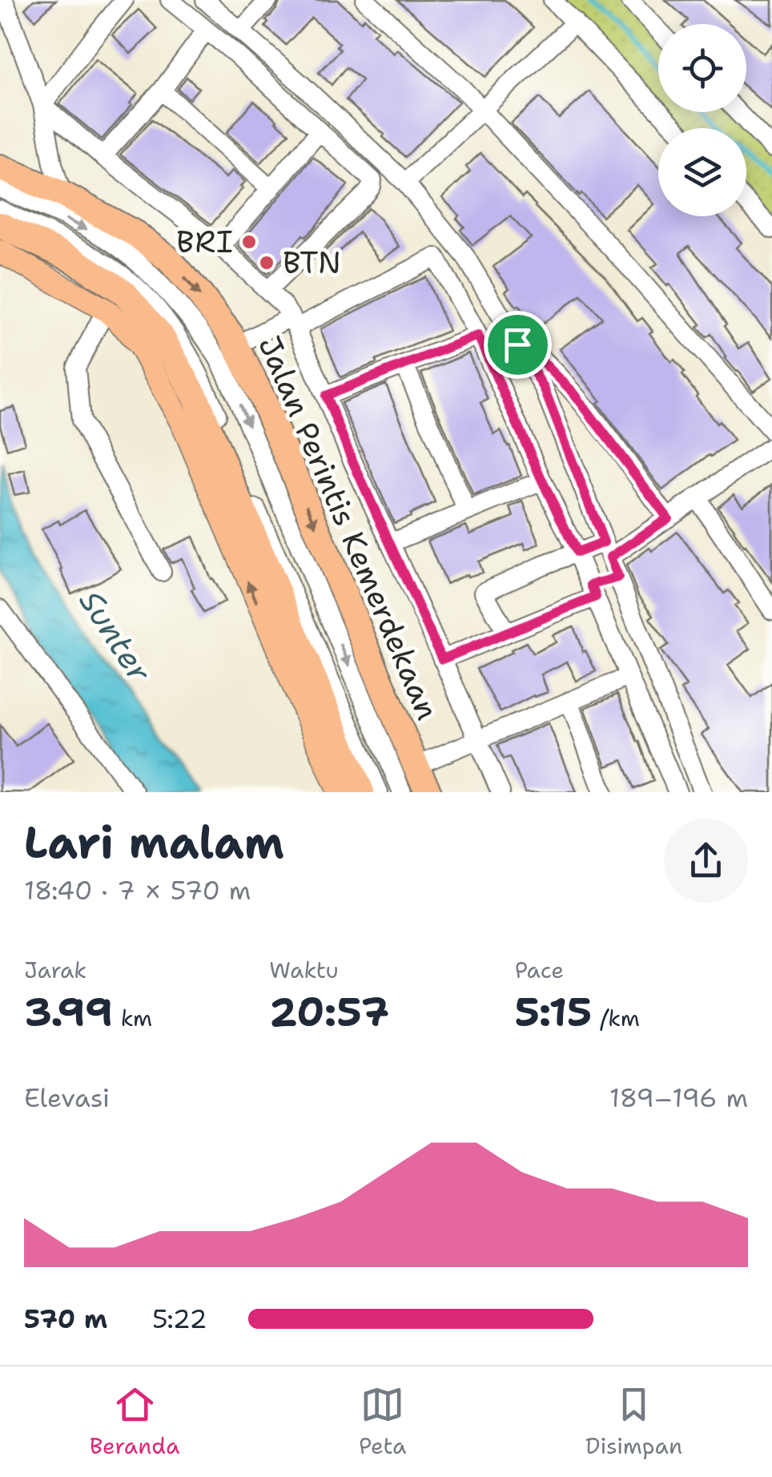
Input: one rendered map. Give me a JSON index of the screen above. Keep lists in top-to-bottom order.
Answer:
{
  "streets": {
    "highway": ["Jalan Perintis Kemerdekaan"]
  },
  "water": ["Sunter"],
  "places": ["BRI", "BTN"],
  "page": {
    "heading": ["Lari malam", "18:40 · 7 × 570 m"],
    "stats": [
      ["Jarak", "3.99 km"],
      ["Waktu", "20:57"],
      ["Pace", "5:15 /km"]
    ],
    "chart": ["Elevasi", "189–196 m"],
    "list": [
      {
        "name": "570 m",
        "note": "5:22"
      }
    ],
    "tabs": ["Beranda", "Peta", "Disimpan"]
  }
}
